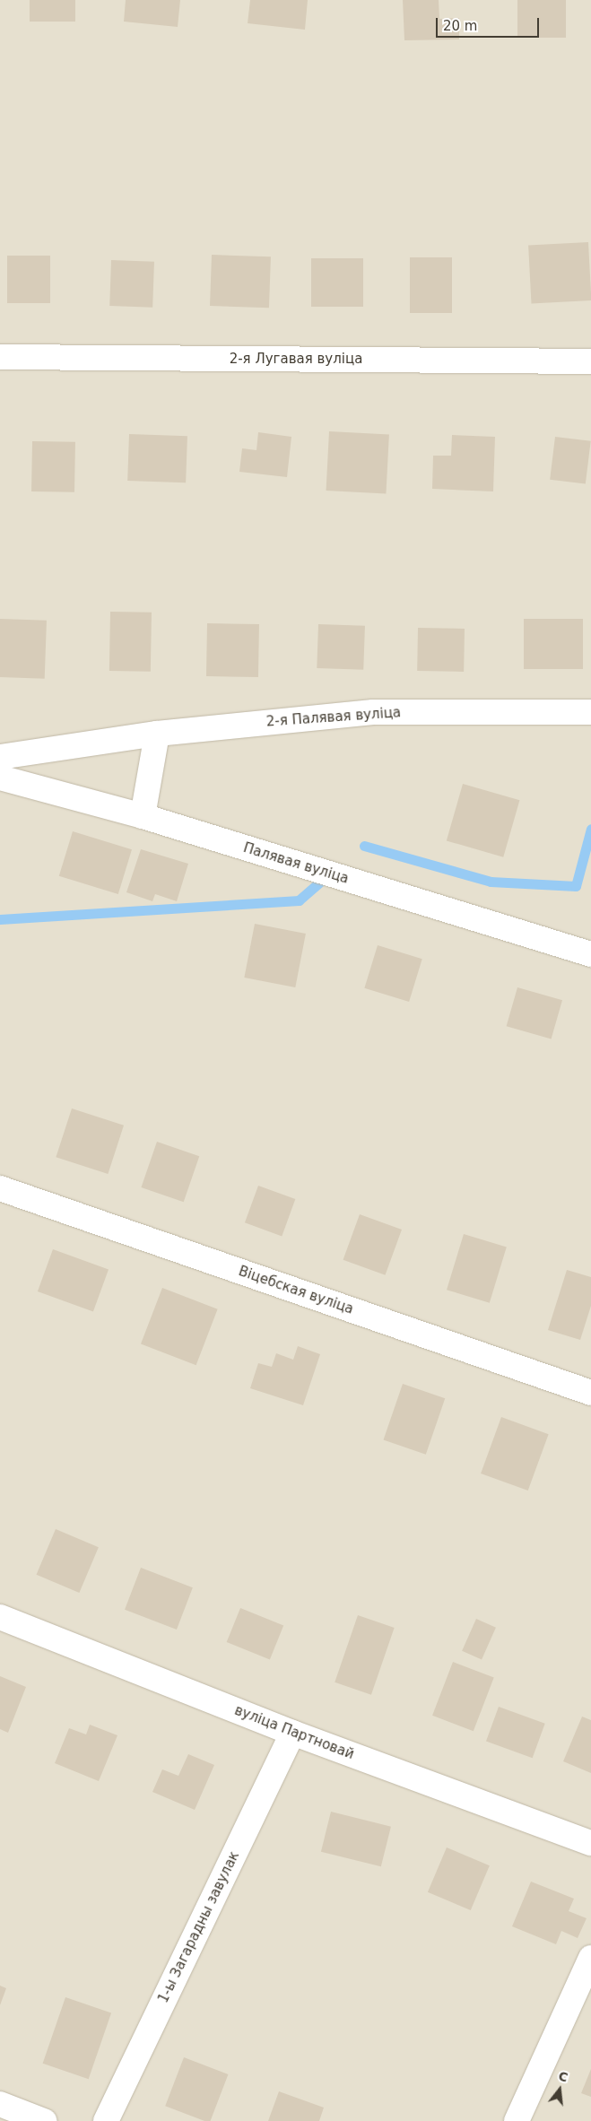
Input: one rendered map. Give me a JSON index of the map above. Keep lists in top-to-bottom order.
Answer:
{
  "streets": {
    "street": [
      "2-я Лугавая вуліца",
      "2-я Палявая вуліца",
      "Палявая вуліца",
      "Віцебская вуліца",
      "вуліца Партновай",
      "1-ы Загарадны завулак"
    ]
  },
  "crossings": [
    ["вуліца Партновай", "1-ы Загарадны завулак"]
  ],
  "scale_bar": "20 m",
  "north": "top"
}
